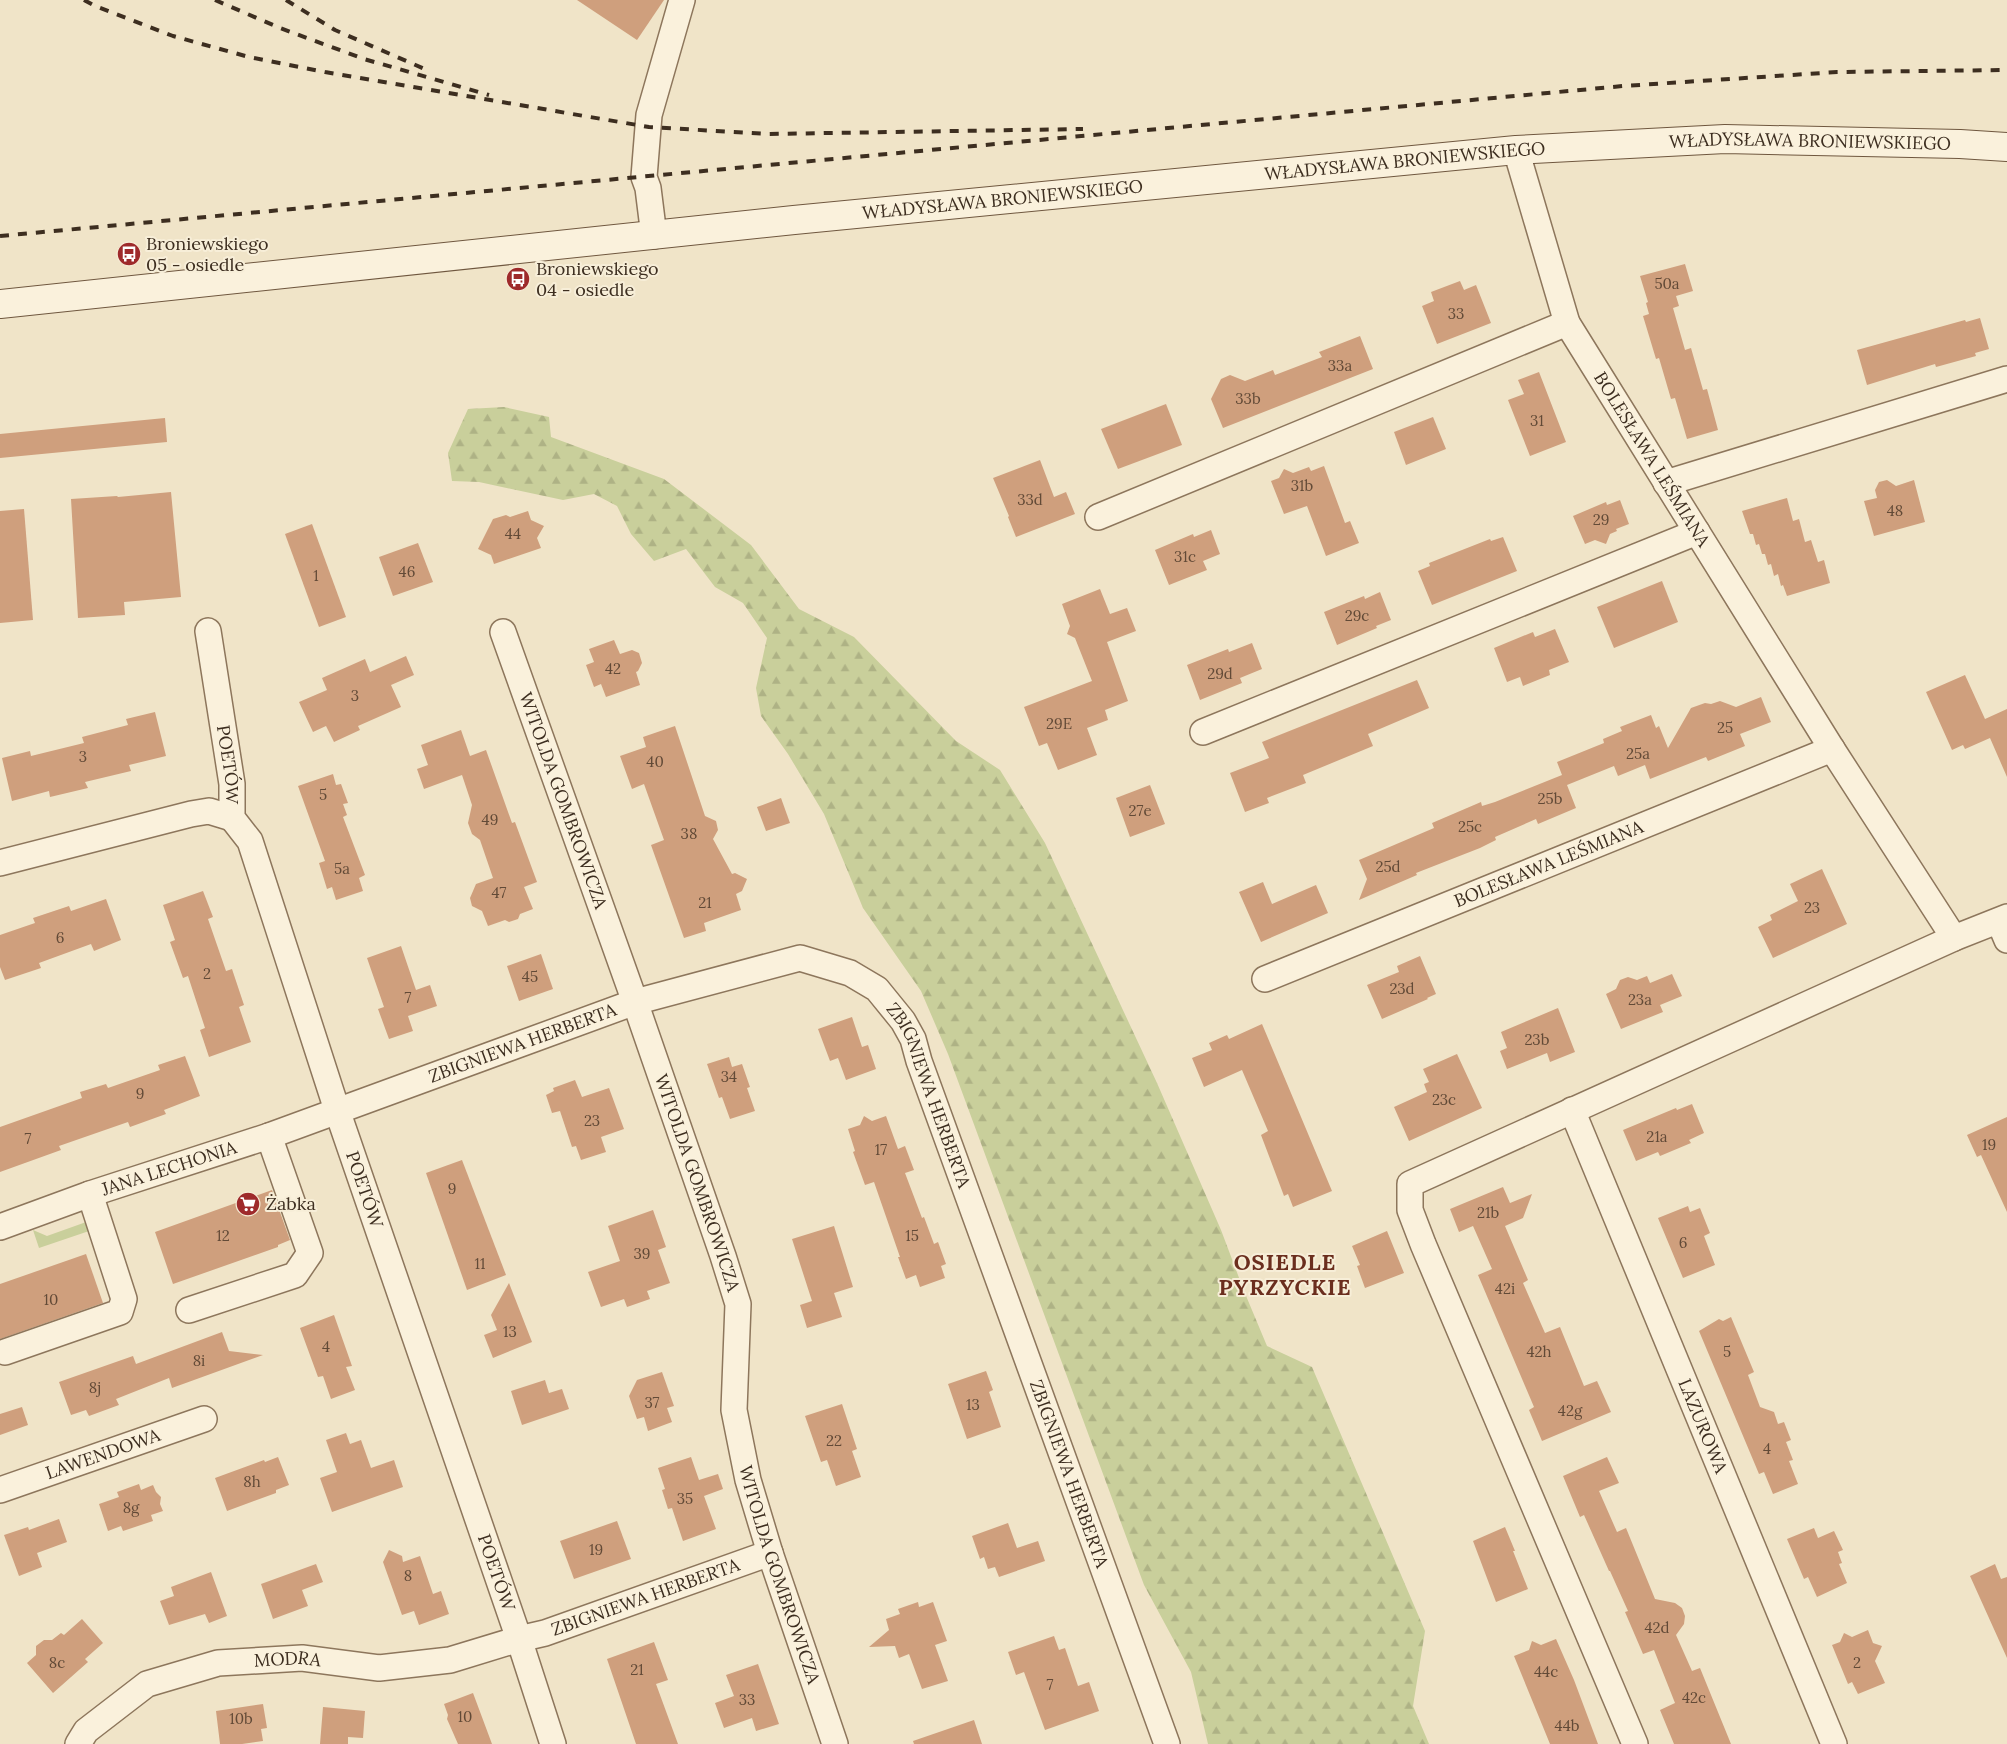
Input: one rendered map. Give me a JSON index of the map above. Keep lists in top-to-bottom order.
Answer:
{
  "streets": {
    "main road": ["WŁADYSŁAWA BRONIEWSKIEGO"],
    "street": [
      "BOLESŁAWA LEŚMIANA",
      "POETÓW",
      "WITOLDA GOMBROWICZA",
      "ZBIGNIEWA HERBERTA",
      "JANA LECHONIA",
      "LAZUROWA",
      "LAWENDOWA",
      "MODRA"
    ]
  },
  "crossings": [
    ["WŁADYSŁAWA BRONIEWSKIEGO", "BOLESŁAWA LEŚMIANA"],
    ["POETÓW", "ZBIGNIEWA HERBERTA"],
    ["POETÓW", "JANA LECHONIA"],
    ["POETÓW", "MODRA"],
    ["WITOLDA GOMBROWICZA", "ZBIGNIEWA HERBERTA"],
    ["ZBIGNIEWA HERBERTA", "JANA LECHONIA"],
    ["ZBIGNIEWA HERBERTA", "MODRA"]
  ],
  "districts": ["OSIEDLE PYRZYCKIE"],
  "places": {
    "bus stop": ["Broniewskiego 05 - osiedle", "Broniewskiego 04 - osiedle"],
    "supermarket": ["Żabka"]
  },
  "house_numbers": [
    "50a",
    "33",
    "33a",
    "33b",
    "31",
    "31b",
    "33d",
    "48",
    "29",
    "44",
    "31c",
    "46",
    "1",
    "29c",
    "42",
    "29d",
    "3",
    "29E",
    "25",
    "25a",
    "3",
    "40",
    "5",
    "25b",
    "27e",
    "49",
    "25c",
    "38",
    "25d",
    "5a",
    "47",
    "21",
    "23",
    "6",
    "2",
    "45",
    "23d",
    "7",
    "23a",
    "23b",
    "34",
    "9",
    "23c",
    "23",
    "21a",
    "7",
    "19",
    "17",
    "9",
    "21b",
    "12",
    "15",
    "6",
    "39",
    "11",
    "42i",
    "10",
    "13",
    "4",
    "42h",
    "5",
    "8i",
    "8j",
    "37",
    "13",
    "42g",
    "22",
    "4",
    "8h",
    "35",
    "8g",
    "19",
    "8",
    "42d",
    "8c",
    "2",
    "21",
    "44c",
    "7",
    "42c",
    "33",
    "10",
    "10b",
    "44b"
  ]
}
